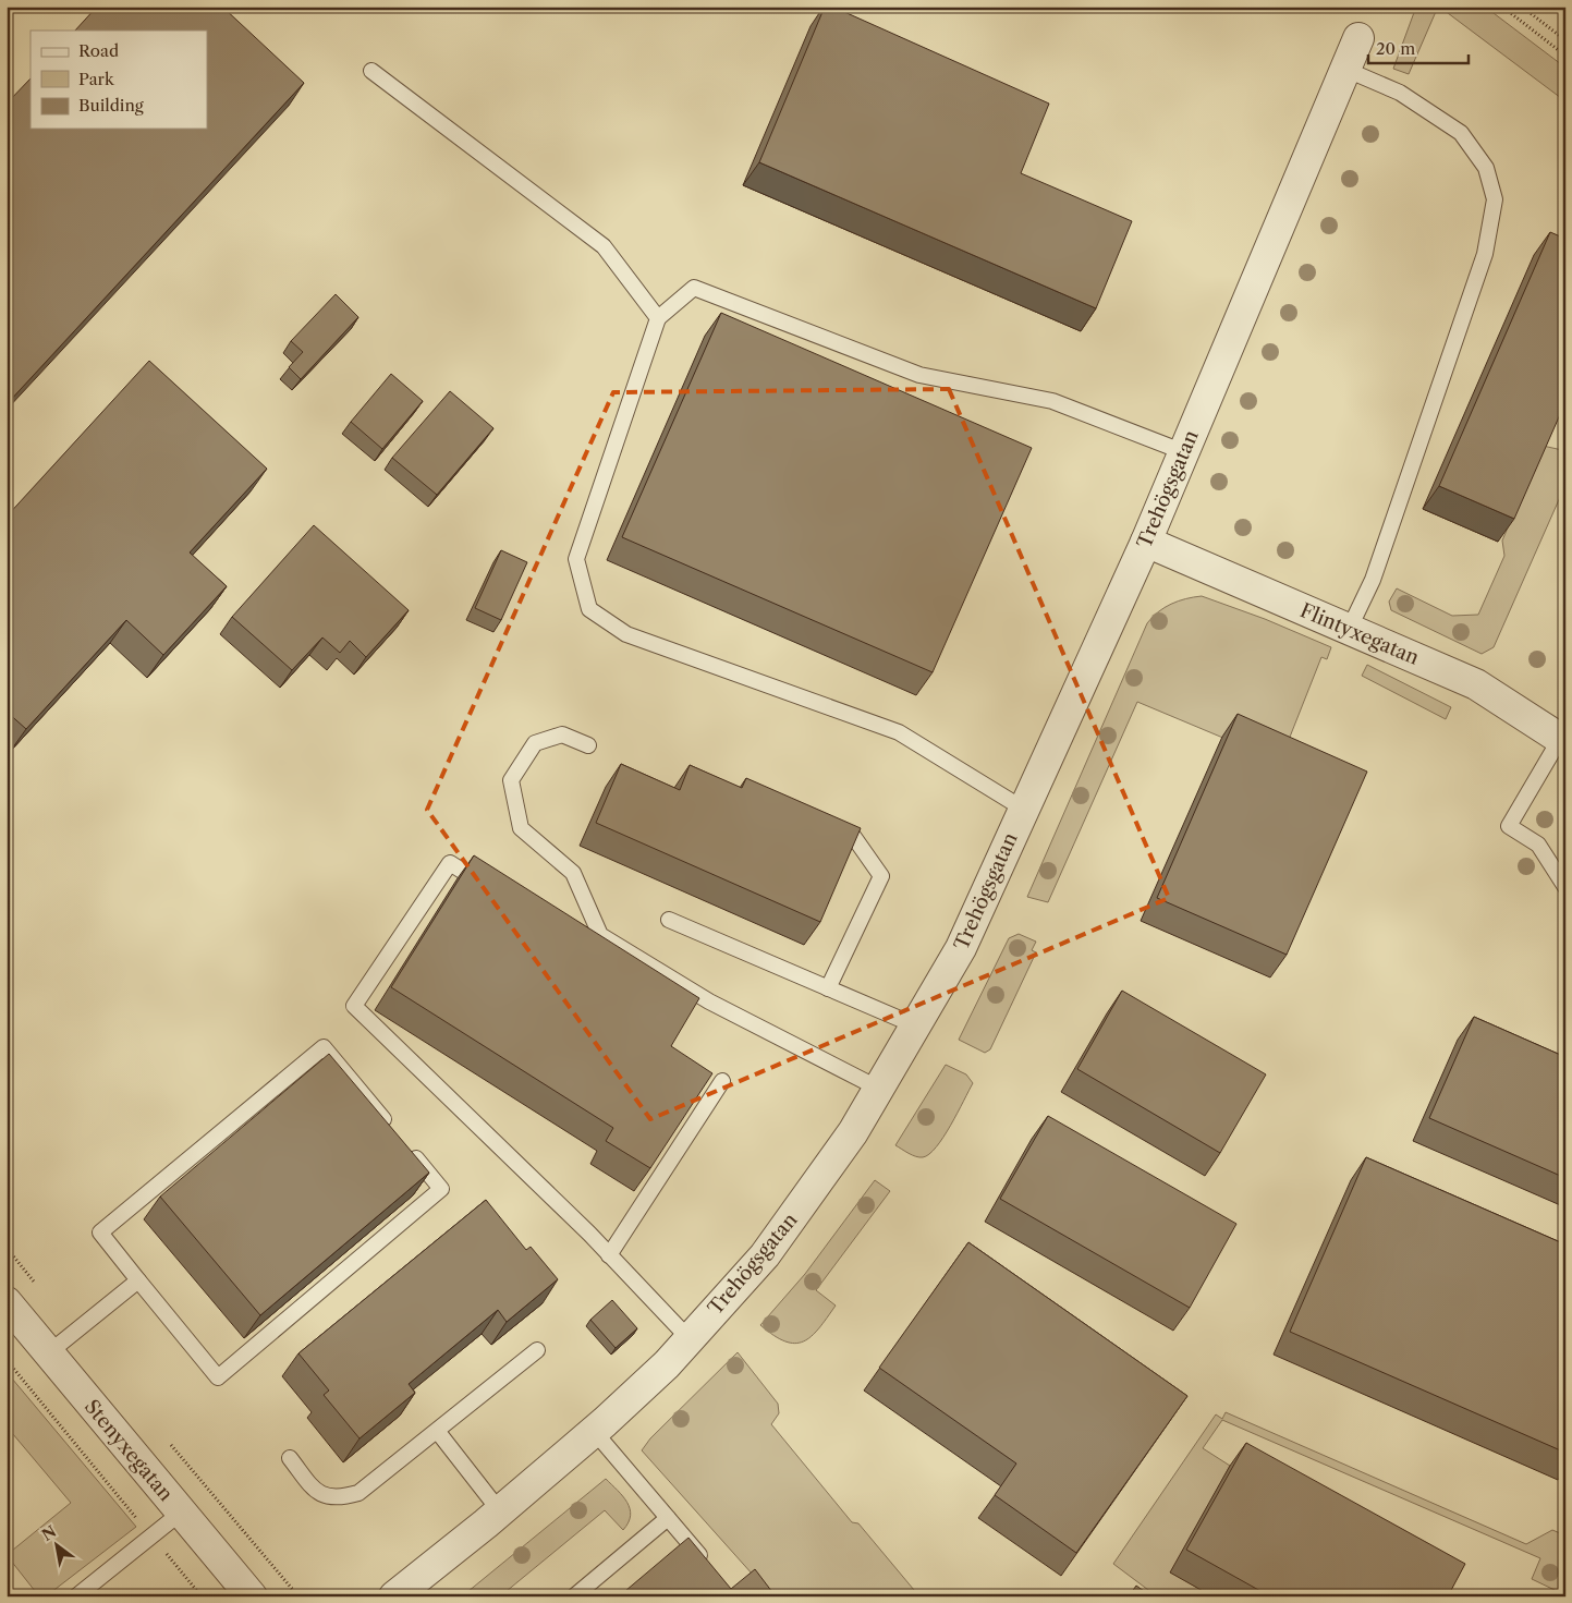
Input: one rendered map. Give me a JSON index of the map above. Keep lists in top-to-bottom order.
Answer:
{
  "streets": {
    "street": ["Trehögsgatan", "Flintyxegatan", "Stenyxegatan"]
  },
  "crossings": [
    ["Trehögsgatan", "Flintyxegatan"]
  ],
  "legend": ["Road", "Park", "Building"],
  "scale_bar": "20 m",
  "north": "top left"
}
